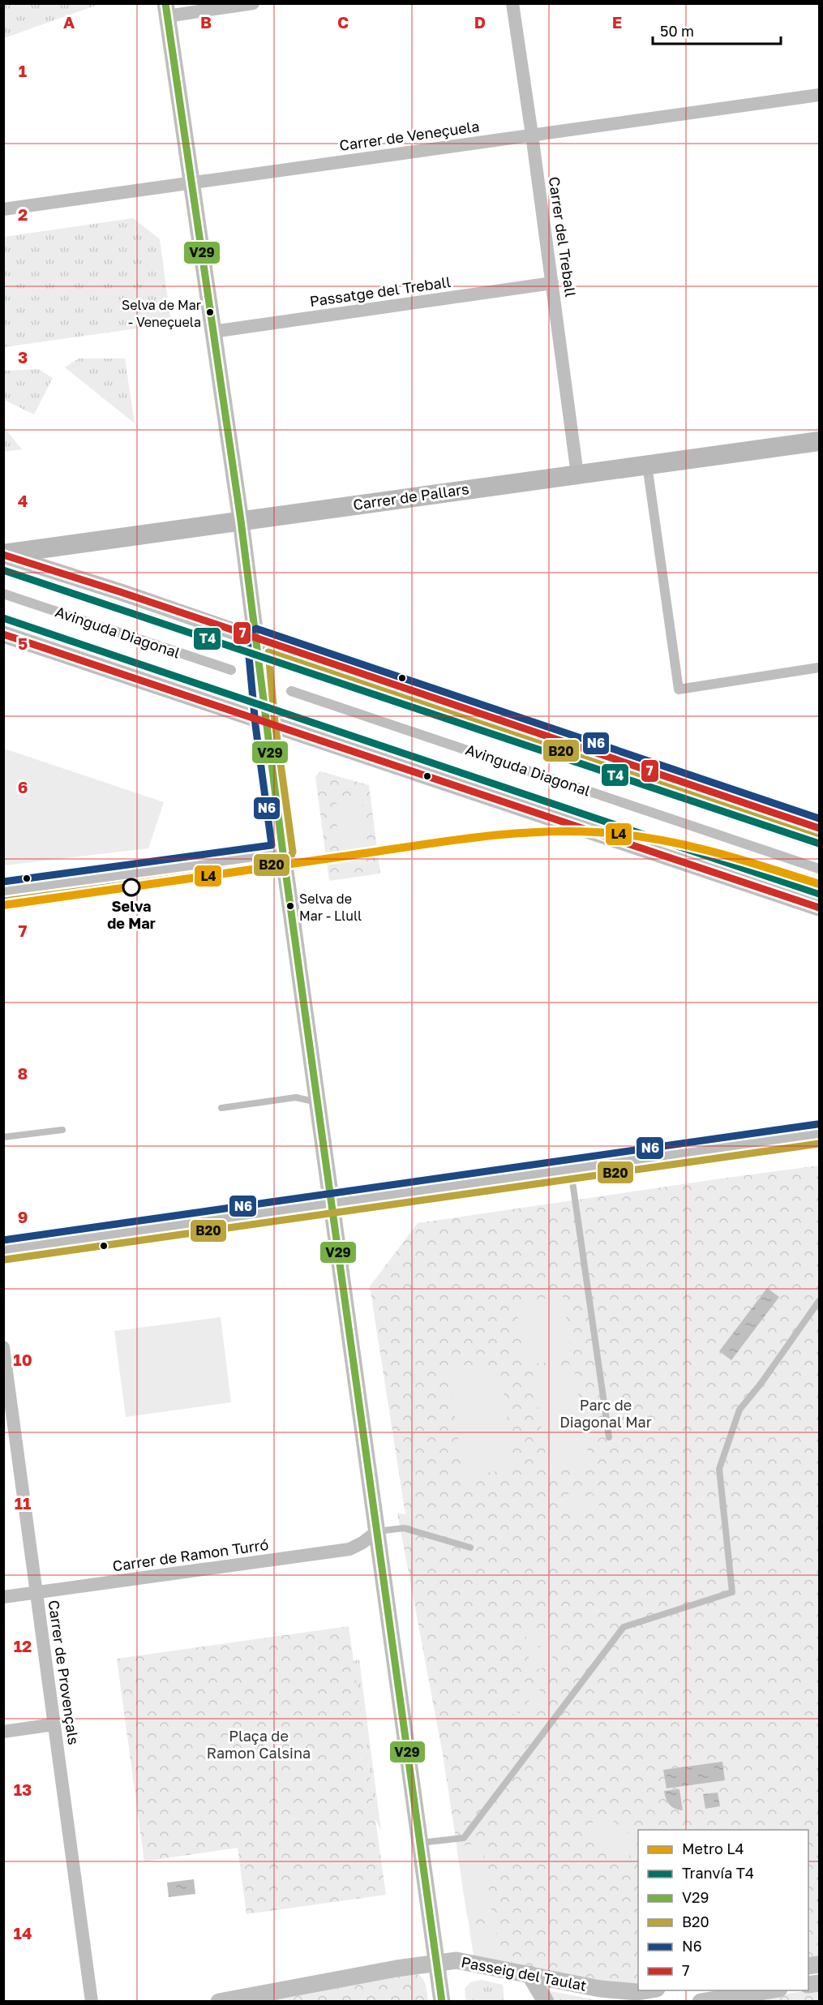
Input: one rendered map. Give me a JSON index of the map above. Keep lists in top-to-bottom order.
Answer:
{
  "streets": {
    "main road": ["Carrer de Pallars"],
    "street": [
      "Carrer de Veneçuela",
      "Carrer del Treball",
      "Passatge del Treball",
      "Avinguda Diagonal",
      "Carrer de Ramon Turró",
      "Carrer de Provençals",
      "Passeig del Taulat"
    ]
  },
  "crossings": [
    ["Carrer de Veneçuela", "Carrer del Treball"],
    ["Carrer del Treball", "Passatge del Treball"],
    ["Carrer del Treball", "Carrer de Pallars"],
    ["Carrer de Ramon Turró", "Carrer de Provençals"]
  ],
  "parks": ["Parc de Diagonal Mar", "Plaça de Ramon Calsina"],
  "places": ["Selva de Mar - Veneçuela", "Selva de Mar", "Selva de Mar - Llull"],
  "lines": [
    "transit line V29",
    "transit line 7",
    "tram line T4",
    "transit line N6",
    "transit line B20",
    "metro line L4"
  ],
  "legend": [
    "Metro L4",
    "Tranvía T4",
    "V29",
    "B20",
    "N6",
    "7"
  ],
  "scale_bar": "50 m",
  "grid": {
    "columns": [
      "A",
      "B",
      "C",
      "D",
      "E"
    ],
    "rows": [
      "1",
      "2",
      "3",
      "4",
      "5",
      "6",
      "7",
      "8",
      "9",
      "10",
      "11",
      "12",
      "13",
      "14"
    ]
  }
}
